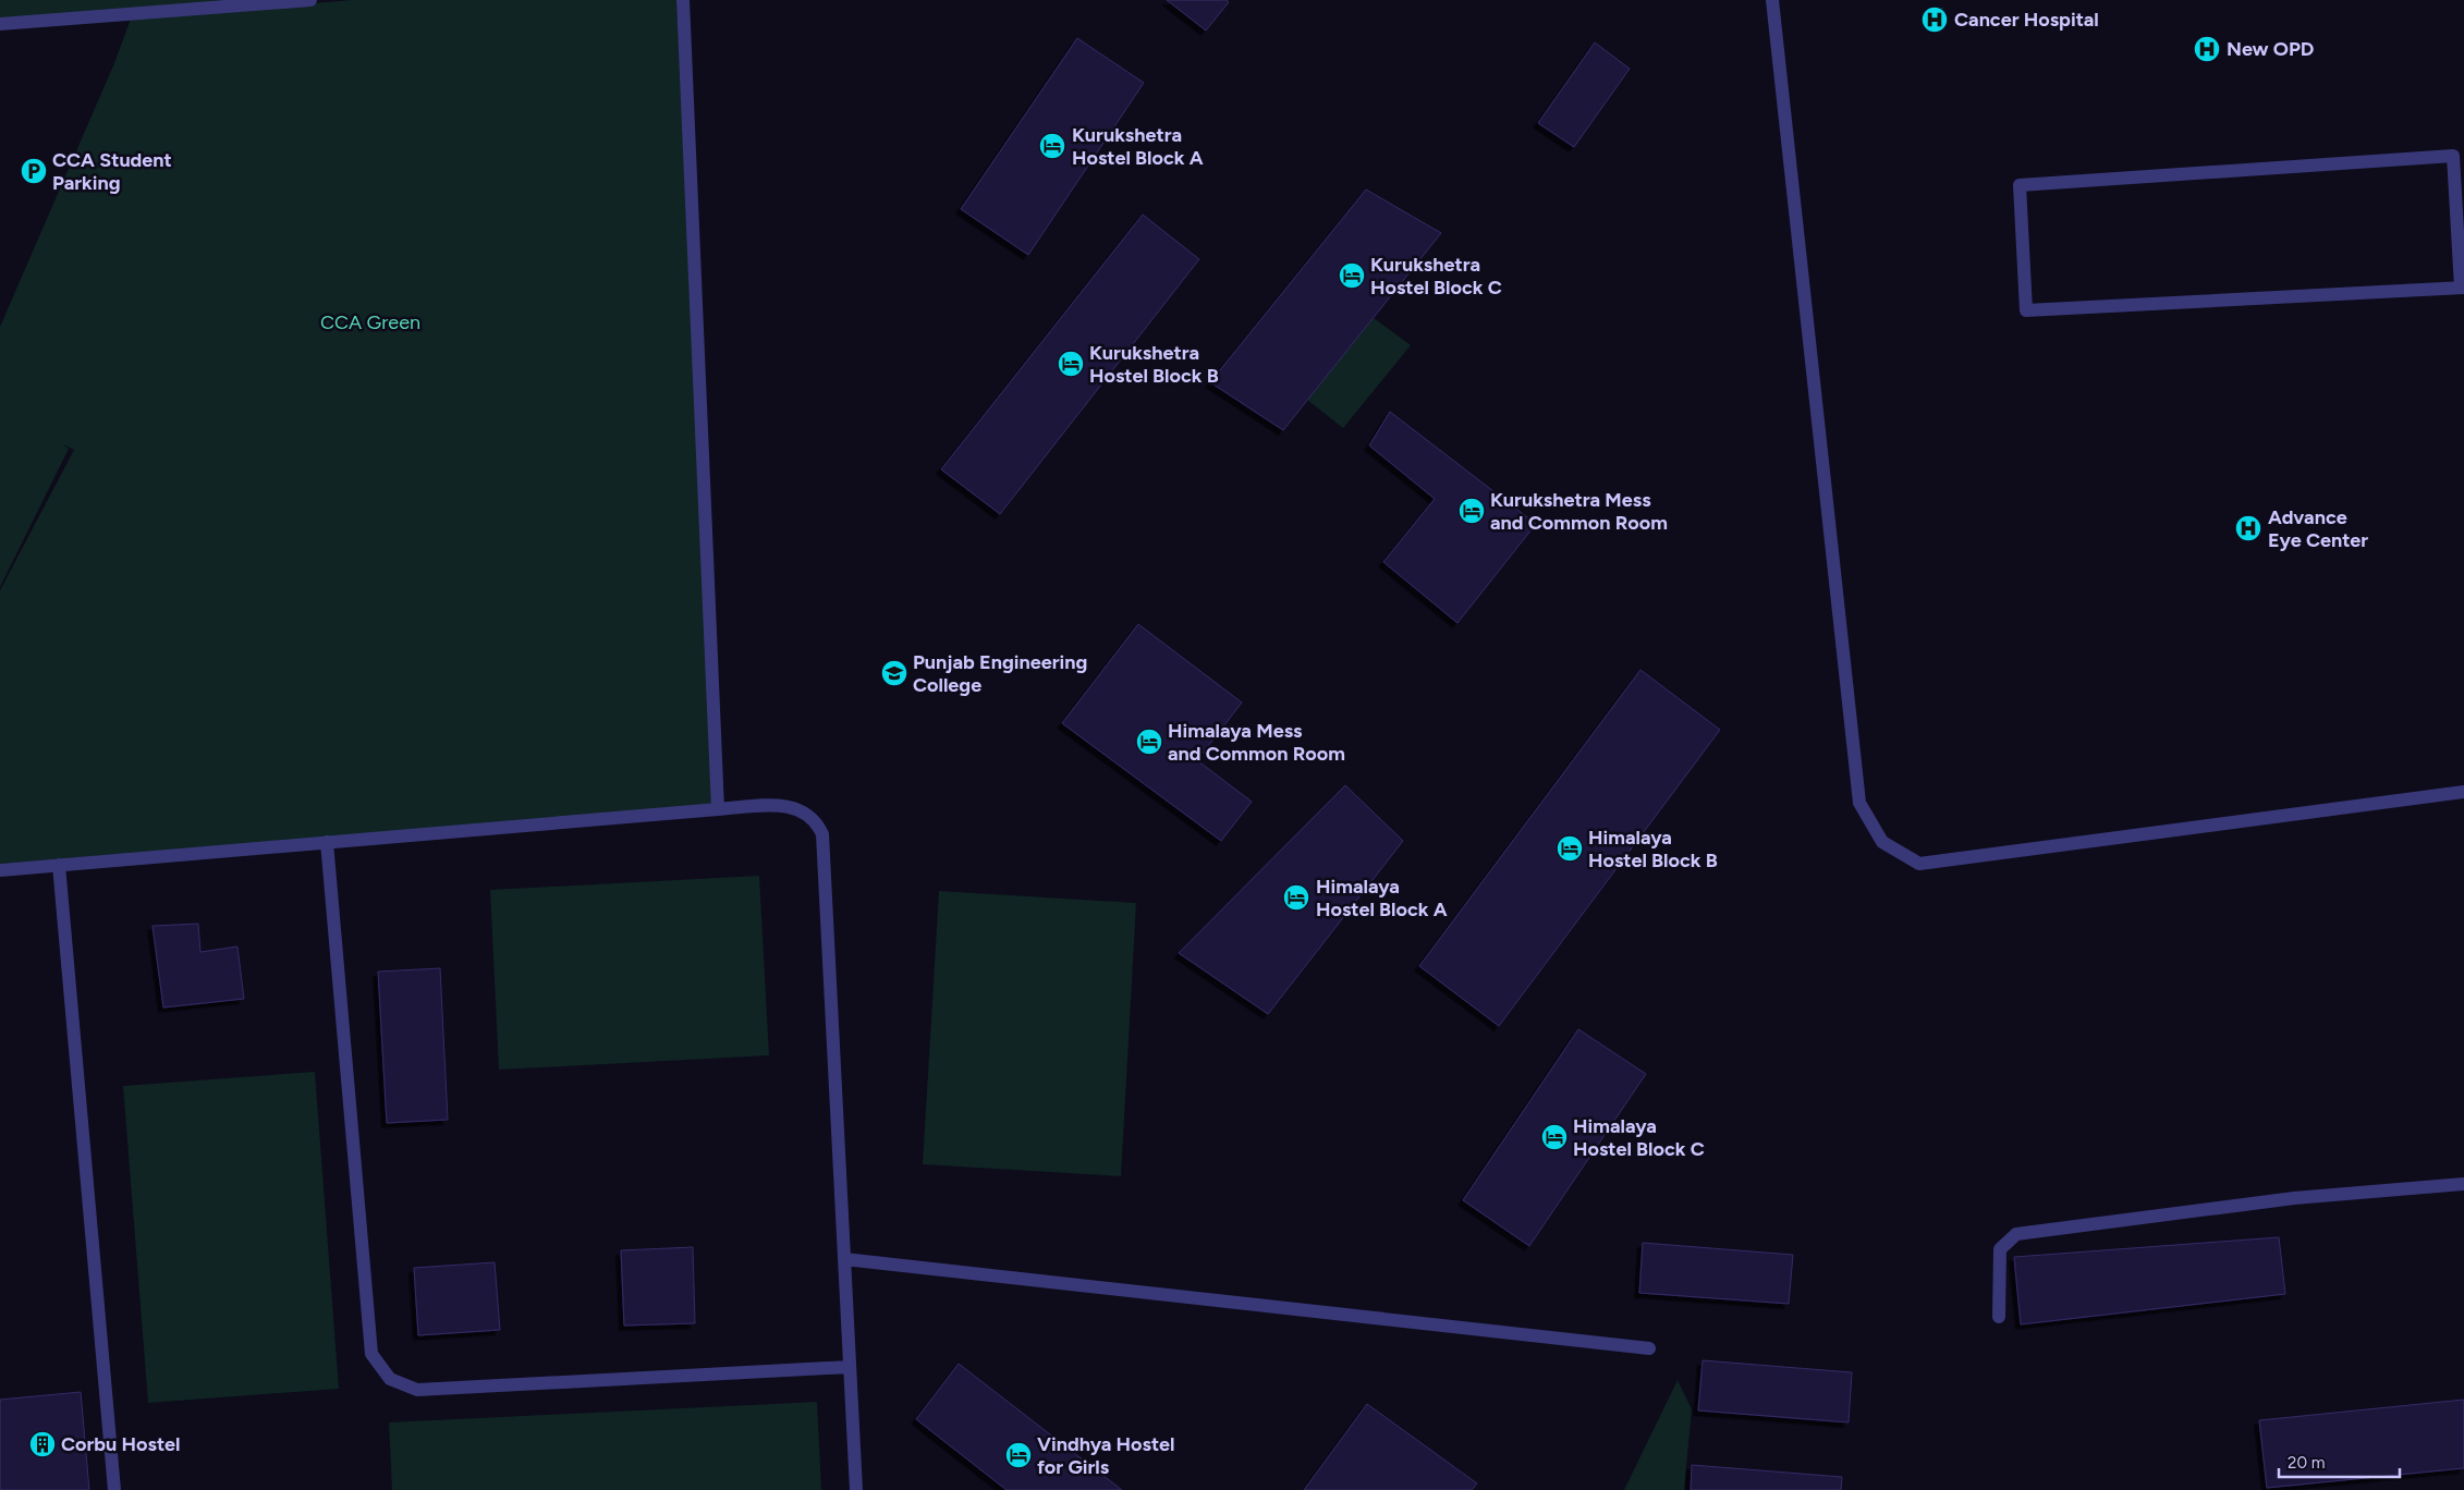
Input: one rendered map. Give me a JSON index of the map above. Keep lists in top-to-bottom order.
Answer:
{
  "parks": ["CCA Green"],
  "places": {
    "hospital": ["Cancer Hospital", "New OPD", "Advance Eye Center"],
    "hotel": [
      "Kurukshetra Hostel Block A",
      "Kurukshetra Hostel Block C",
      "Kurukshetra Hostel Block B",
      "Kurukshetra Mess and Common Room",
      "Himalaya Mess and Common Room",
      "Himalaya Hostel Block B",
      "Himalaya Hostel Block A",
      "Himalaya Hostel Block C",
      "Vindhya Hostel for Girls"
    ],
    "parking": ["CCA Student Parking"],
    "school or university": ["Punjab Engineering College"],
    "building": ["Corbu Hostel"]
  },
  "scale_bar": "20 m"
}
